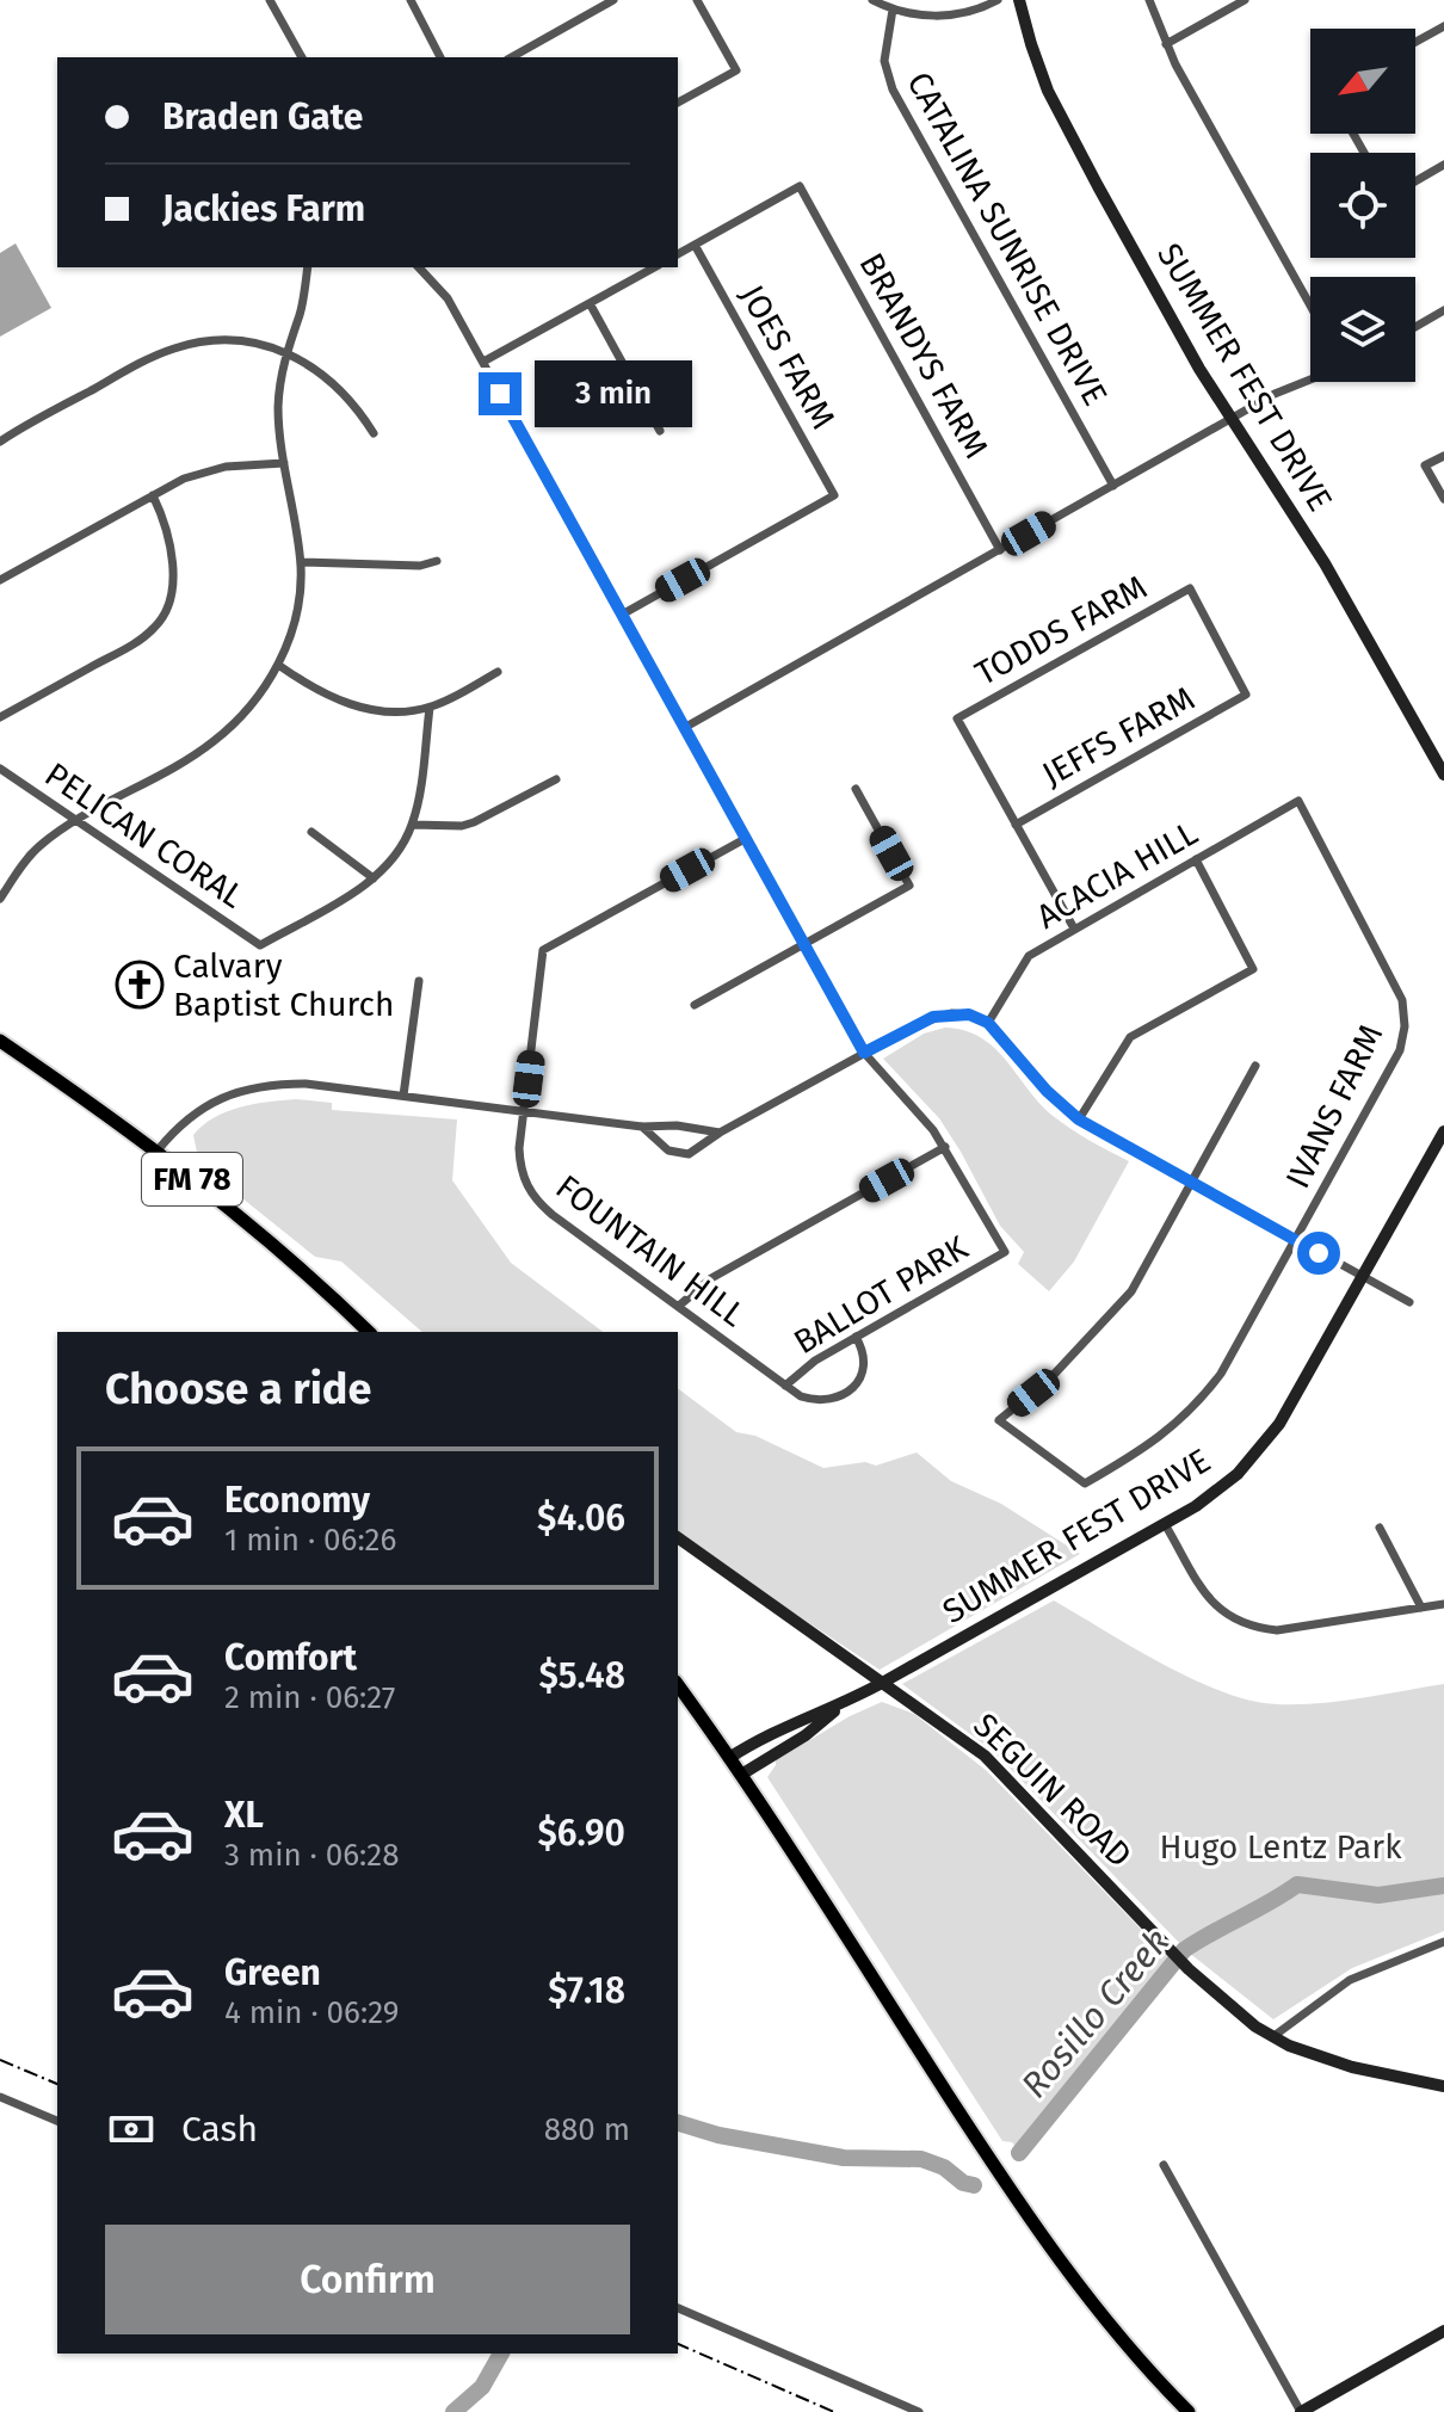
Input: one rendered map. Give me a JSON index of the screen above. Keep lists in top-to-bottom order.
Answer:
{
  "streets": {
    "main road": ["FM 78"],
    "street": [
      "CATALINA SUNRISE DRIVE",
      "BRANDYS FARM",
      "JOES FARM",
      "SUMMER FEST DRIVE",
      "TODDS FARM",
      "JEFFS FARM",
      "PELICAN CORAL",
      "ACACIA HILL",
      "IVANS FARM",
      "FOUNTAIN HILL",
      "BALLOT PARK",
      "SEGUIN ROAD"
    ]
  },
  "crossings": [
    ["BRANDYS FARM", "JOES FARM"],
    ["SUMMER FEST DRIVE", "SEGUIN ROAD"],
    ["TODDS FARM", "JEFFS FARM"],
    ["ACACIA HILL", "IVANS FARM"],
    ["FOUNTAIN HILL", "BALLOT PARK"]
  ],
  "water": ["Rosillo Creek"],
  "parks": ["Hugo Lentz Park"],
  "places": {
    "church": ["Calvary Baptist Church"]
  },
  "north": "bottom left",
  "page": {
    "banner": ["Braden Gate", "Jackies Farm"],
    "bubble": "3 min",
    "heading": "Choose a ride",
    "list": [
      {
        "name": "Economy",
        "note": "1 min · 06:26",
        "value": "$4.06"
      },
      {
        "name": "Comfort",
        "note": "2 min · 06:27",
        "value": "$5.48"
      },
      {
        "name": "XL",
        "note": "3 min · 06:28",
        "value": "$6.90"
      },
      {
        "name": "Green",
        "note": "4 min · 06:29",
        "value": "$7.18"
      }
    ],
    "pay": ["Cash", "880 m"],
    "buttons": "Confirm"
  }
}
